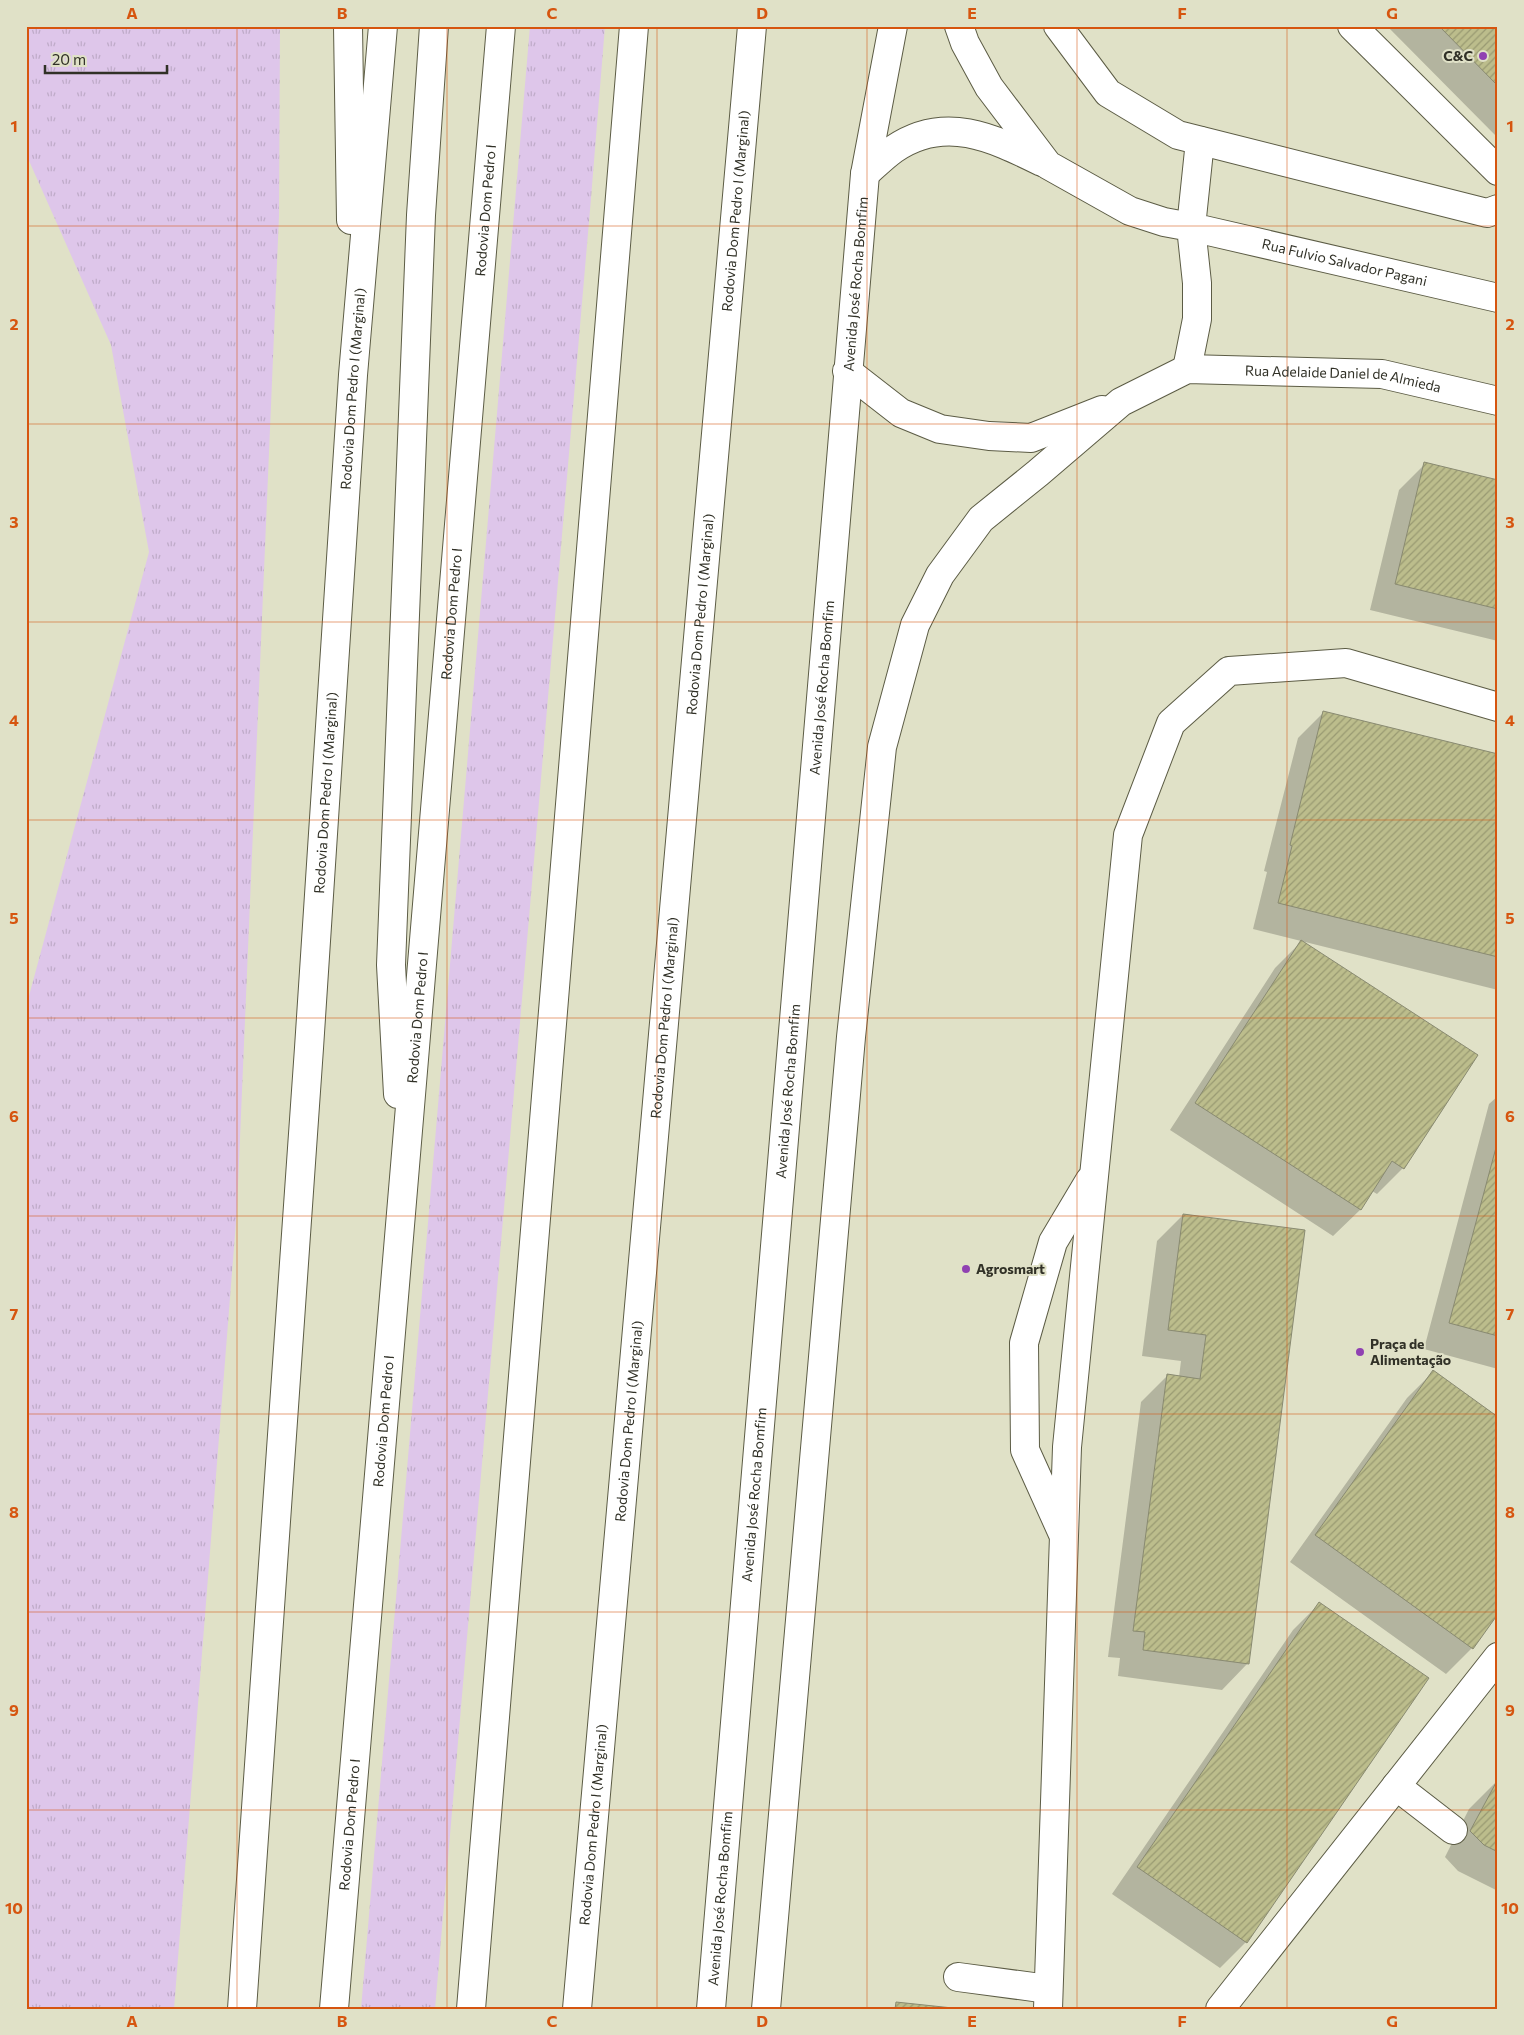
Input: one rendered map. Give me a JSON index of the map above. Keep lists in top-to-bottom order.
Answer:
{
  "streets": {
    "main road": [
      "Rodovia Dom Pedro I",
      "Rodovia Dom Pedro I (Marginal)",
      "Rua Fulvio Salvador Pagani",
      "Avenida José Rocha Bomfim",
      "Rua Adelaide Daniel de Almieda"
    ]
  },
  "crossings": [
    ["Rua Fulvio Salvador Pagani", "Avenida José Rocha Bomfim"]
  ],
  "places": ["C&C", "Agrosmart", "Praça de Alimentação"],
  "scale_bar": "20 m",
  "grid": {
    "columns": [
      "A",
      "B",
      "C",
      "D",
      "E",
      "F",
      "G"
    ],
    "rows": [
      "1",
      "2",
      "3",
      "4",
      "5",
      "6",
      "7",
      "8",
      "9",
      "10"
    ]
  }
}
